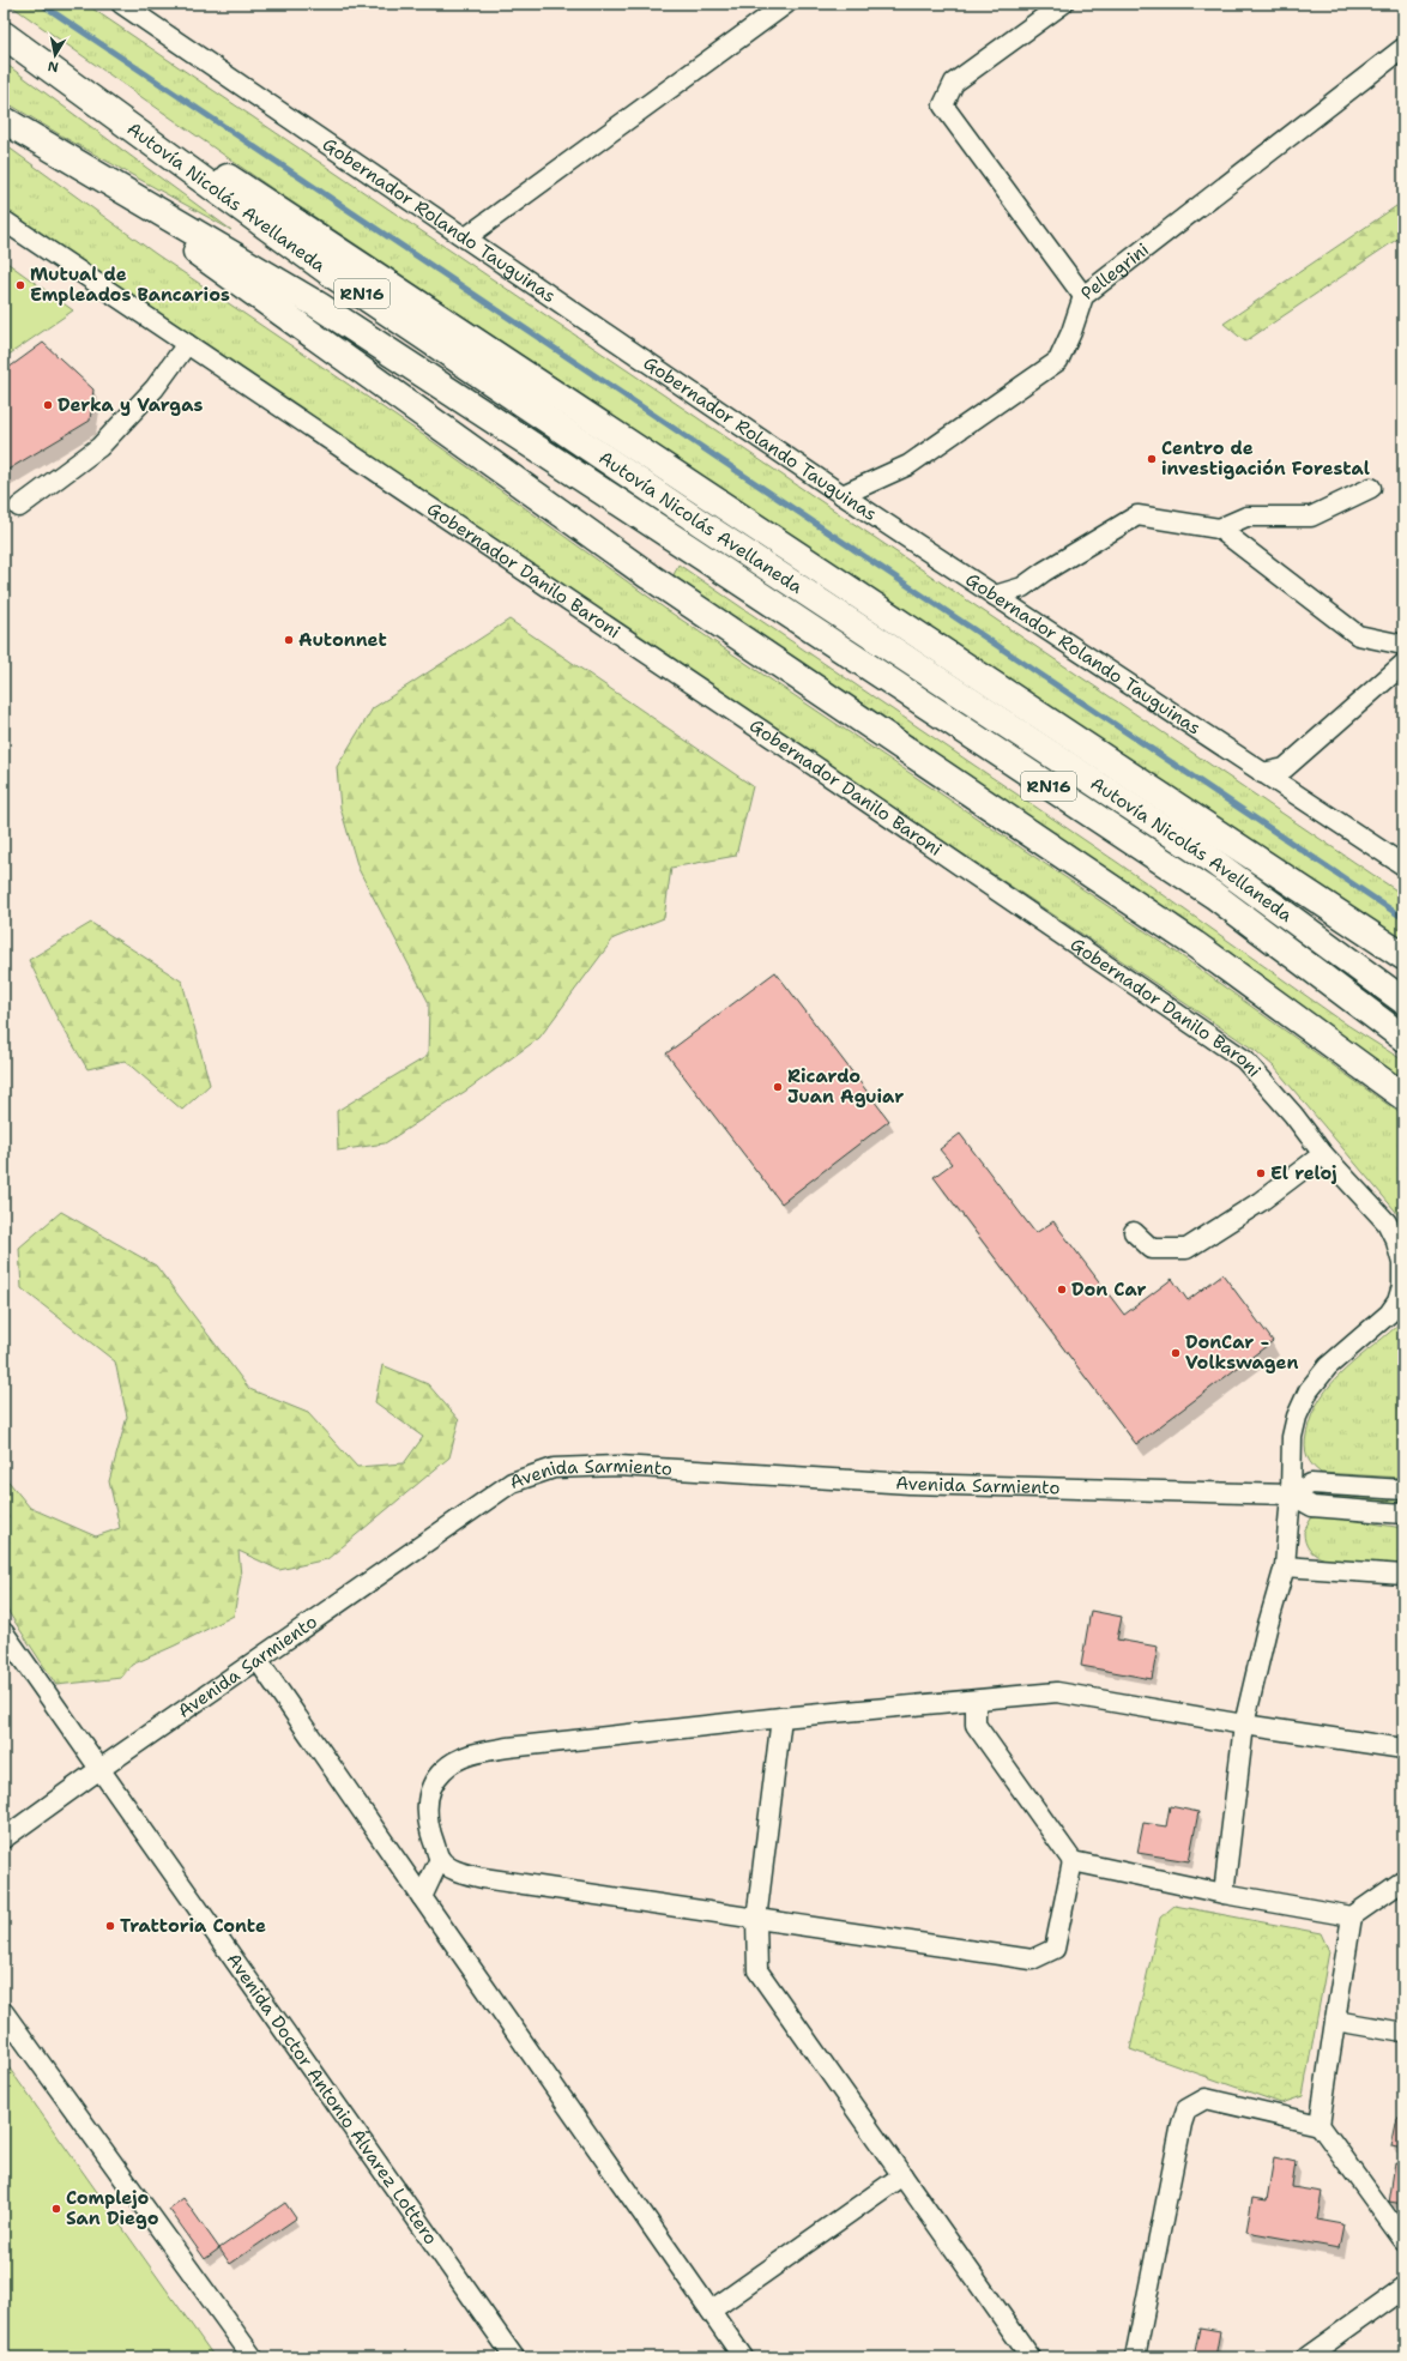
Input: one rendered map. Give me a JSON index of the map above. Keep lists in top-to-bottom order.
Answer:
{
  "streets": {
    "highway": ["Autovía Nicolás Avellaneda", "RN16"],
    "street": [
      "Gobernador Rolando Tauguinas",
      "Pellegrini",
      "Gobernador Danilo Baroni",
      "Avenida Sarmiento",
      "Avenida Doctor Antonio Álvarez Lottero"
    ]
  },
  "crossings": [
    ["Gobernador Rolando Tauguinas", "Pellegrini"],
    ["Gobernador Danilo Baroni", "Avenida Sarmiento"],
    ["Avenida Sarmiento", "Avenida Doctor Antonio Álvarez Lottero"]
  ],
  "places": [
    "Mutual de Empleados Bancarios",
    "Derka y Vargas",
    "Centro de investigación Forestal",
    "Autonnet",
    "Ricardo Juan Aguiar",
    "El reloj",
    "Don Car",
    "DonCar - Volkswagen",
    "Trattoria Conte",
    "Complejo San Diego"
  ],
  "north": "bottom"
}
